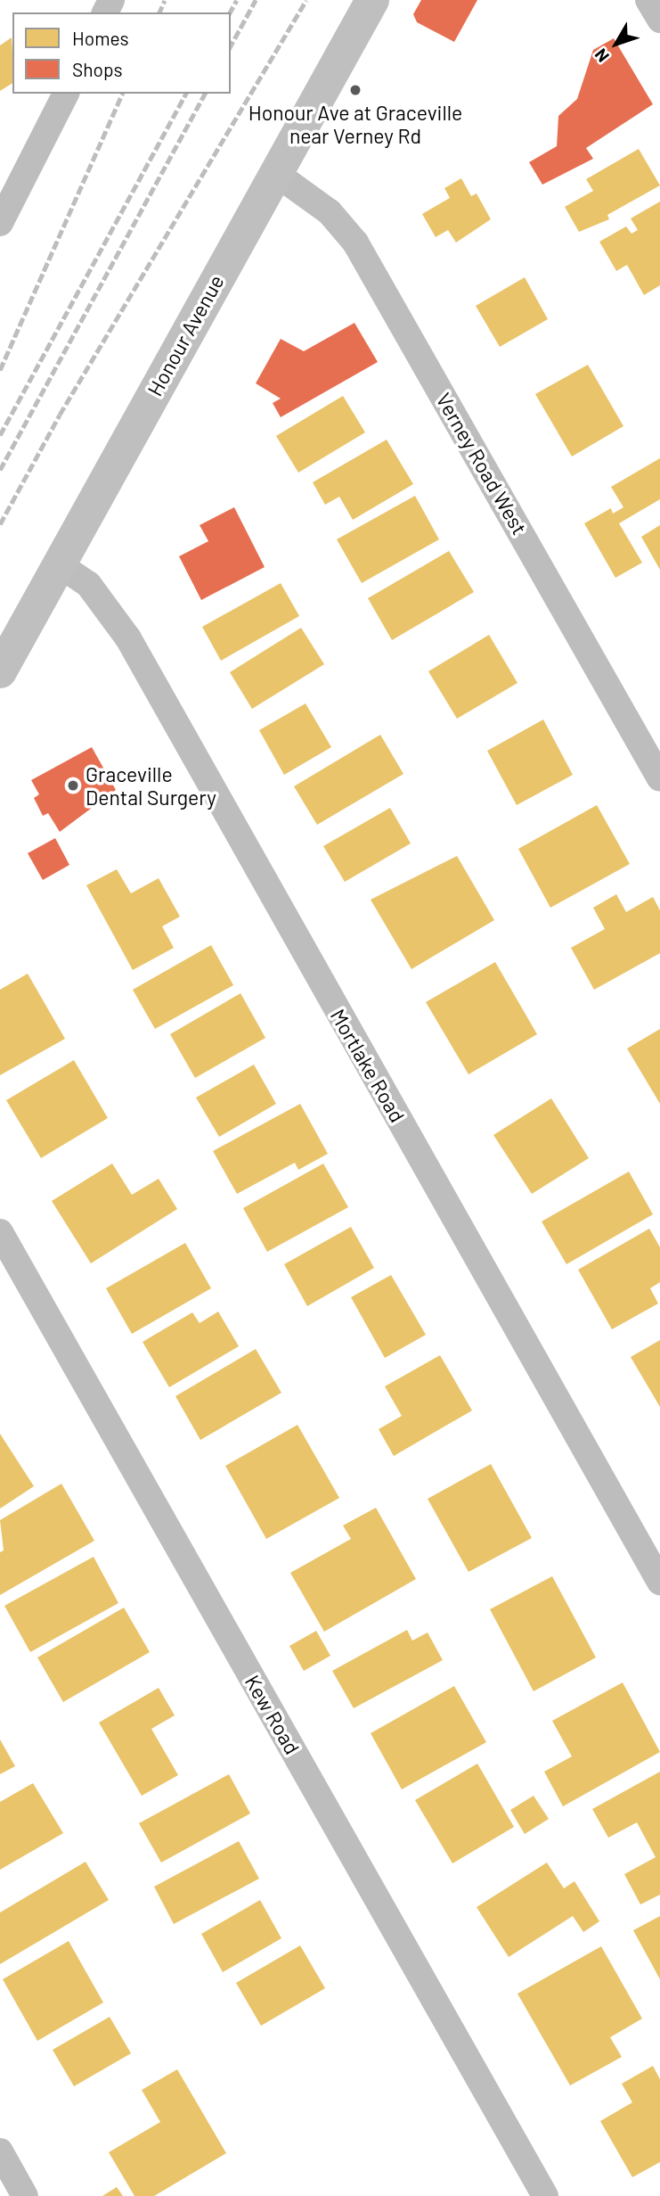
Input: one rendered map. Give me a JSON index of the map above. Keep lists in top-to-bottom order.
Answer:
{
  "streets": {
    "main road": ["Honour Avenue"],
    "street": ["Verney Road West", "Mortlake Road", "Kew Road"]
  },
  "crossings": [
    ["Honour Avenue", "Verney Road West"],
    ["Honour Avenue", "Mortlake Road"]
  ],
  "places": ["Honour Ave at Graceville near Verney Rd", "Graceville Dental Surgery"],
  "legend": ["Homes", "Shops"],
  "north": "bottom left"
}
